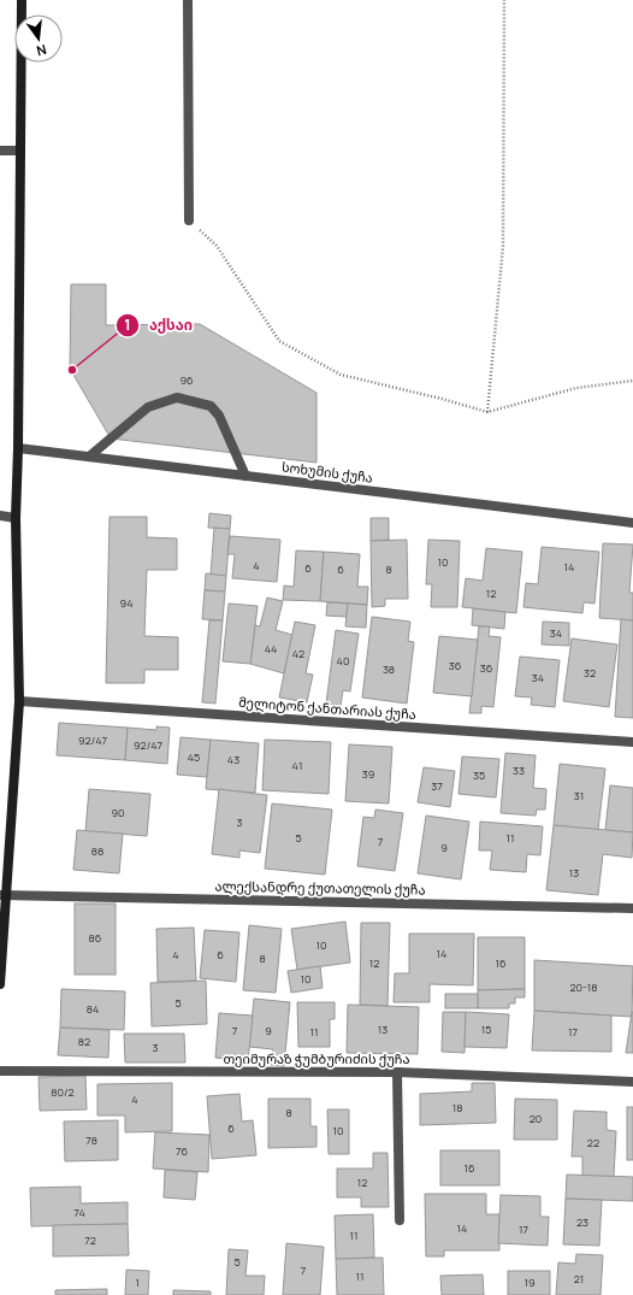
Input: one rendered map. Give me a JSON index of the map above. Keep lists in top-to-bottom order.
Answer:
{
  "streets": {
    "street": [
      "სოხუმის ქუჩა",
      "მელიტონ ქანთარიას ქუჩა",
      "ალექსანდრე ქუთათელის ქუჩა",
      "თეიმურაზ ჭუმბურიძის ქუჩა"
    ]
  },
  "places": ["აქსაი"],
  "house_numbers": [
    "96",
    "10",
    "4",
    "14",
    "6",
    "6",
    "8",
    "12",
    "94",
    "34",
    "44",
    "42",
    "40",
    "36",
    "36",
    "38",
    "32",
    "34",
    "92/47",
    "92/47",
    "45",
    "43",
    "41",
    "33",
    "39",
    "35",
    "37",
    "31",
    "90",
    "3",
    "5",
    "11",
    "7",
    "9",
    "88",
    "13",
    "86",
    "10",
    "14",
    "4",
    "6",
    "8",
    "12",
    "16",
    "10",
    "20-18",
    "5",
    "84",
    "13",
    "15",
    "7",
    "9",
    "11",
    "17",
    "82",
    "3",
    "80/2",
    "4",
    "18",
    "8",
    "20",
    "6",
    "10",
    "78",
    "22",
    "76",
    "16",
    "12",
    "74",
    "23",
    "14",
    "17",
    "11",
    "72",
    "5",
    "7",
    "11",
    "21",
    "1",
    "19"
  ],
  "north": "bottom"
}
